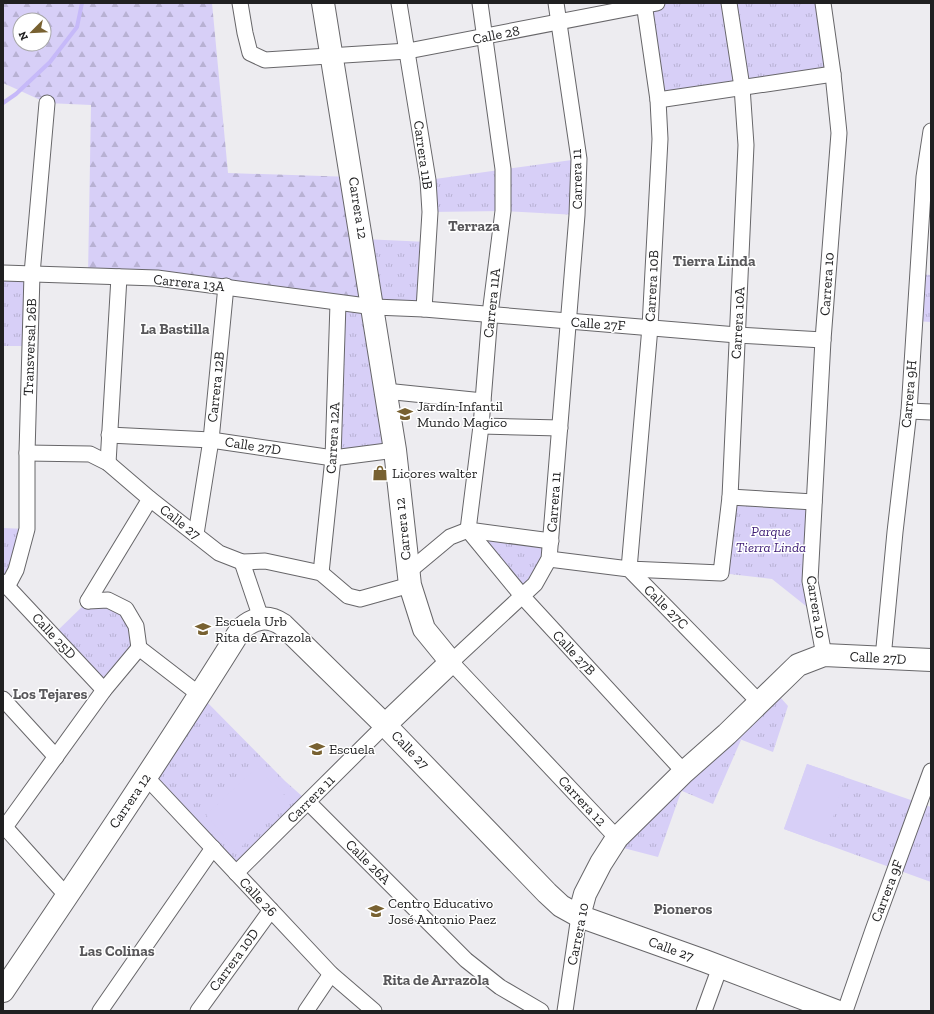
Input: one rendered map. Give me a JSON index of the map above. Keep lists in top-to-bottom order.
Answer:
{
  "streets": {
    "street": [
      "Calle 28",
      "Carrera 11B",
      "Carrera 11",
      "Carrera 12",
      "Carrera 13A",
      "Carrera 10",
      "Carrera 10B",
      "Carrera 11A",
      "Carrera 10A",
      "Calle 27F",
      "Transversal 26B",
      "Carrera 12B",
      "Carrera 9H",
      "Carrera 12A",
      "Calle 27D",
      "Calle 27",
      "Calle 27C",
      "Calle 25D",
      "Calle 27B",
      "Calle 26A",
      "Carrera 9F",
      "Calle 26",
      "Carrera 10D"
    ]
  },
  "crossings": [
    ["Calle 28", "Carrera 11B"],
    ["Calle 28", "Carrera 11"],
    ["Calle 28", "Carrera 12"],
    ["Calle 28", "Carrera 10B"],
    ["Calle 28", "Carrera 11A"],
    ["Carrera 11B", "Calle 27F"],
    ["Carrera 11", "Carrera 12"],
    ["Carrera 11", "Calle 27F"],
    ["Carrera 11", "Calle 27"],
    ["Carrera 11", "Calle 27B"],
    ["Carrera 11", "Calle 26A"],
    ["Carrera 11", "Calle 26"],
    ["Carrera 12", "Carrera 13A"],
    ["Carrera 12", "Carrera 10"],
    ["Carrera 12", "Calle 27F"],
    ["Carrera 12", "Calle 27D"],
    ["Carrera 12", "Calle 27"],
    ["Carrera 12", "Calle 26"],
    ["Carrera 13A", "Calle 27F"],
    ["Carrera 13A", "Transversal 26B"],
    ["Carrera 13A", "Carrera 12B"],
    ["Carrera 13A", "Carrera 12A"],
    ["Carrera 10", "Calle 27F"],
    ["Carrera 10", "Calle 27D"],
    ["Carrera 10", "Calle 27"],
    ["Carrera 10", "Calle 27C"],
    ["Carrera 10", "Calle 27B"],
    ["Carrera 10B", "Carrera 10A"],
    ["Carrera 10B", "Calle 27F"],
    ["Carrera 10B", "Calle 27C"],
    ["Carrera 11A", "Calle 27F"],
    ["Carrera 11A", "Calle 27B"],
    ["Carrera 10A", "Calle 27F"],
    ["Carrera 10A", "Calle 27C"],
    ["Transversal 26B", "Calle 27"],
    ["Transversal 26B", "Calle 25D"],
    ["Carrera 12B", "Calle 27D"],
    ["Carrera 12B", "Calle 27"],
    ["Carrera 9H", "Calle 27D"],
    ["Carrera 12A", "Calle 27D"],
    ["Calle 26", "Carrera 10D"]
  ],
  "districts": [
    "Terraza",
    "Tierra Linda",
    "La Bastilla",
    "Los Tejares",
    "Pioneros",
    "Las Colinas",
    "Rita de Arrazola"
  ],
  "parks": ["Parque Tierra Linda"],
  "places": {
    "school or university": [
      "Jardín Infantil Mundo Magico",
      "Escuela Urb Rita de Arrazola",
      "Escuela",
      "Centro Educativo José Antonio Paez"
    ],
    "shop": ["Licores walter"]
  },
  "north": "bottom left"
}
